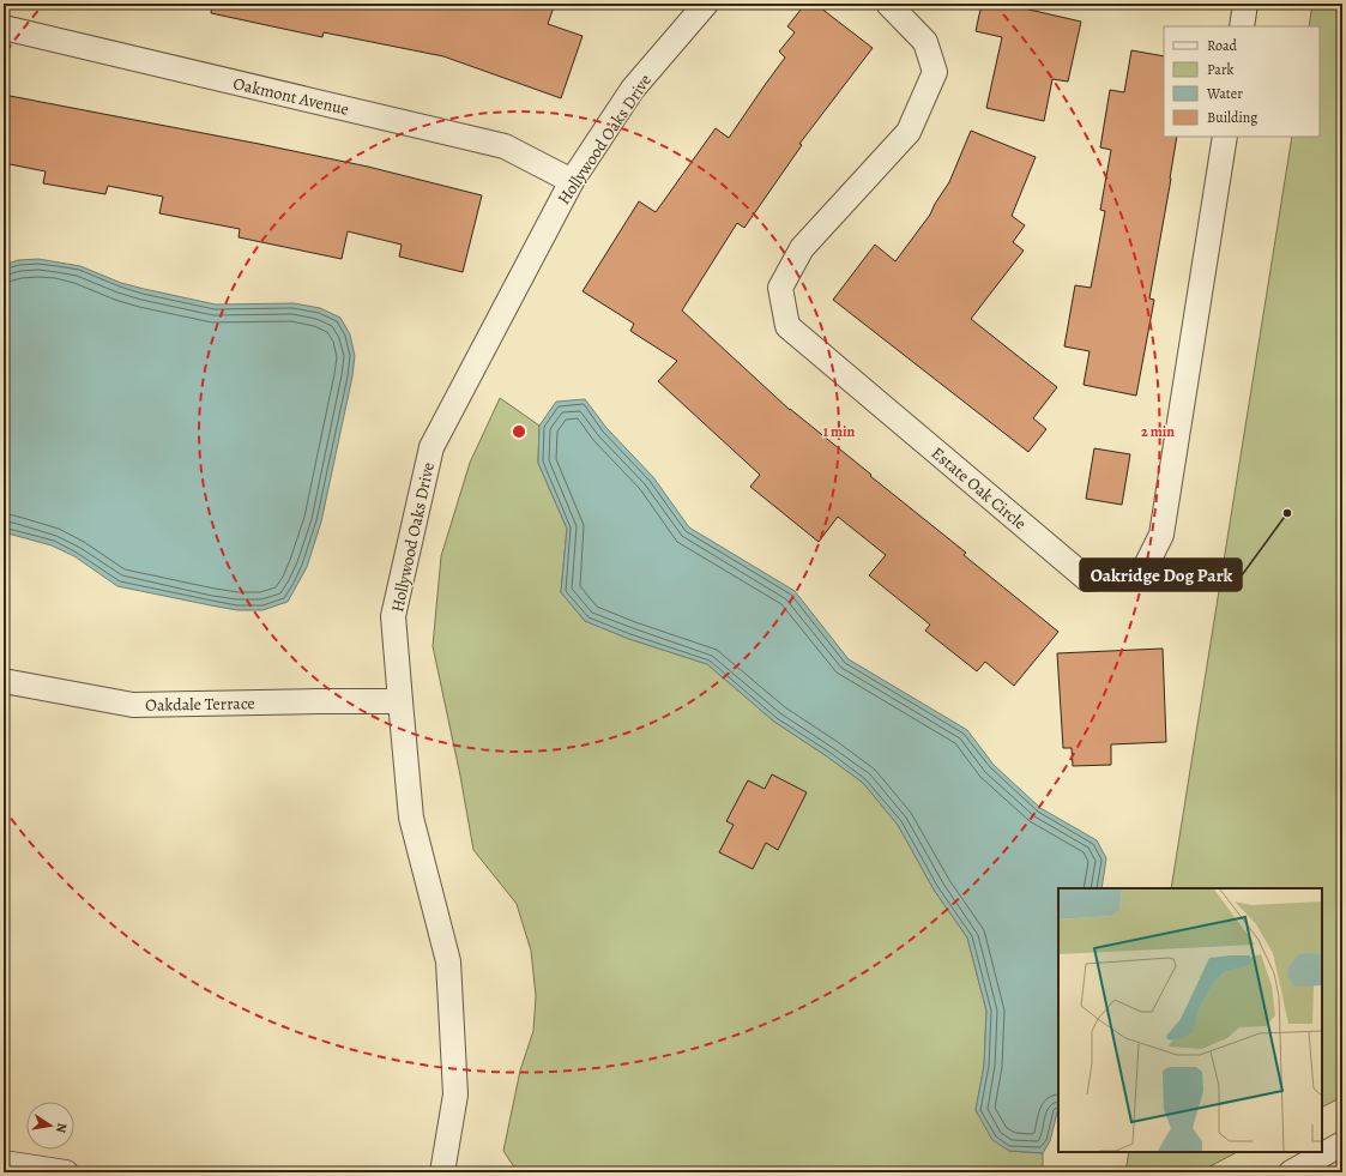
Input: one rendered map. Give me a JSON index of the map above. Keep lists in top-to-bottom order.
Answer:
{
  "streets": {
    "street": [
      "Oakmont Avenue",
      "Hollywood Oaks Drive",
      "Estate Oak Circle",
      "Oakdale Terrace"
    ]
  },
  "crossings": [
    ["Oakmont Avenue", "Hollywood Oaks Drive"],
    ["Hollywood Oaks Drive", "Oakdale Terrace"]
  ],
  "places": ["Oakridge Dog Park"],
  "legend": [
    "Road",
    "Park",
    "Water",
    "Building"
  ],
  "north": "right",
  "rings": ["1 min", "2 min"]
}
